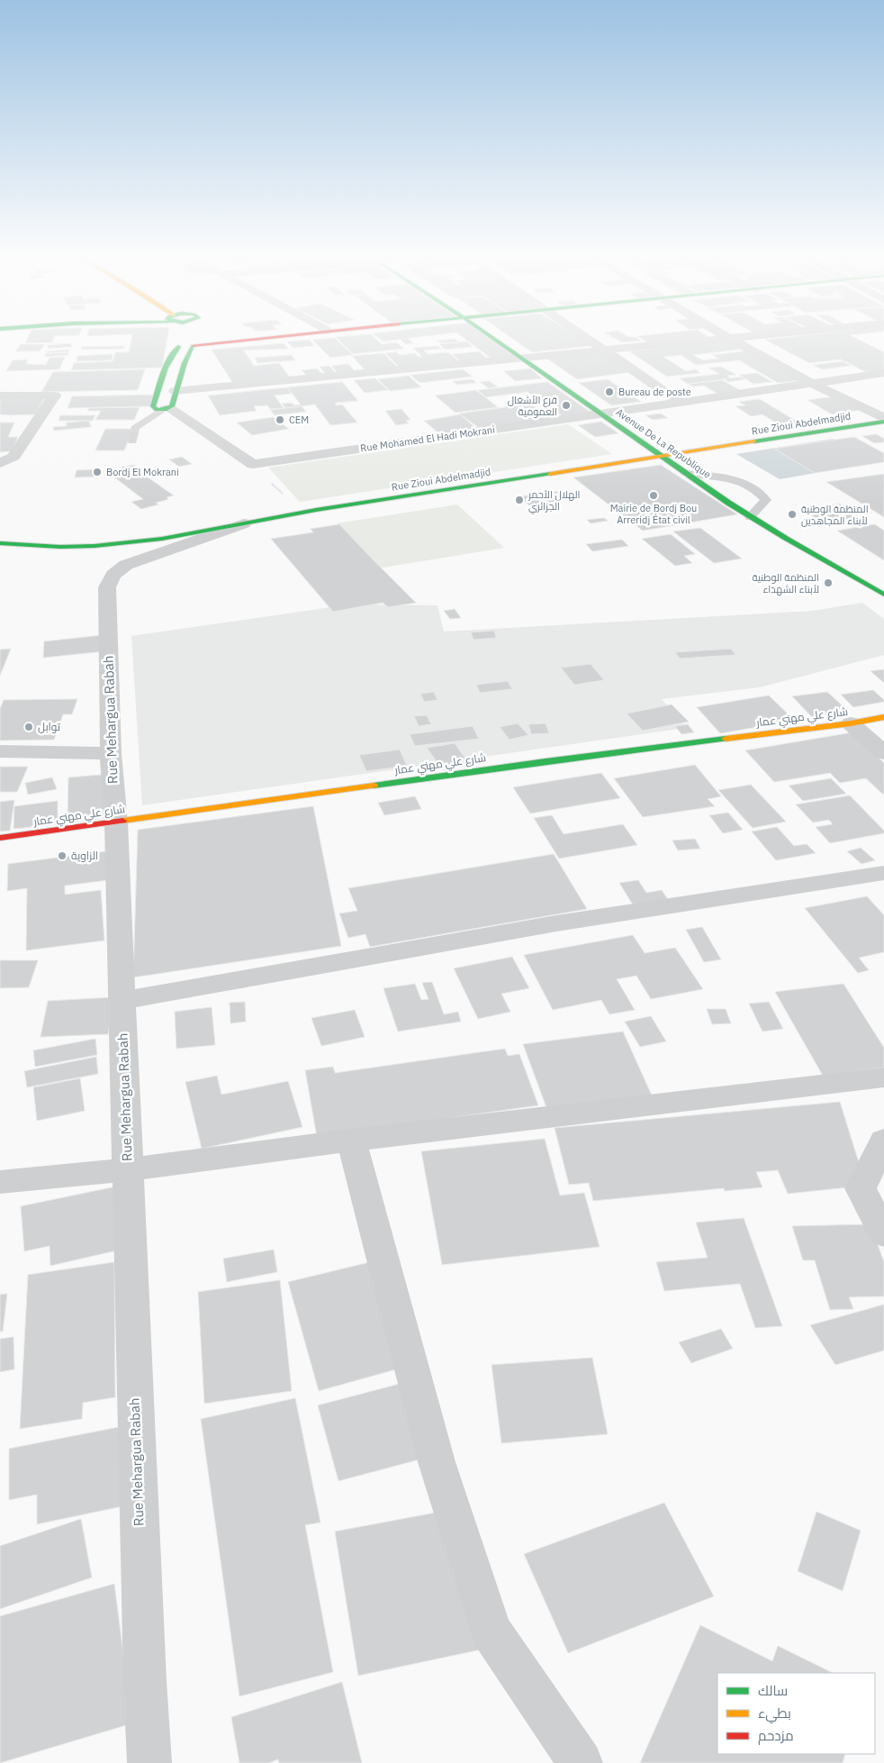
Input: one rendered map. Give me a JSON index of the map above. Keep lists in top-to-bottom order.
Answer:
{
  "streets": {
    "street": [
      "Rue Zioui Abdelmadjid",
      "Rue Mohamed El Hadi Mokrani",
      "Avenue De La Republique",
      "شارع علي مهني عمار",
      "Rue Mehargua Rabah"
    ]
  },
  "crossings": [
    ["Rue Zioui Abdelmadjid", "Avenue De La Republique"],
    ["Rue Zioui Abdelmadjid", "Rue Mehargua Rabah"],
    ["Rue Mohamed El Hadi Mokrani", "Avenue De La Republique"],
    ["شارع علي مهني عمار", "Rue Mehargua Rabah"]
  ],
  "places": [
    "Bureau de poste",
    "فرع الأشغال العمومية",
    "CEM",
    "Bordj El Mokrani",
    "Mairie de Bordj Bou Arreridj État civil",
    "الهلال الأحمر الجزائري",
    "المنظمة الوطنية لأبناء المجاهدين",
    "المنظمة الوطنية لأبناء الشهداء",
    "توابل",
    "الزاوية"
  ],
  "legend": ["سالك", "بطيء", "مزدحم"]
}
